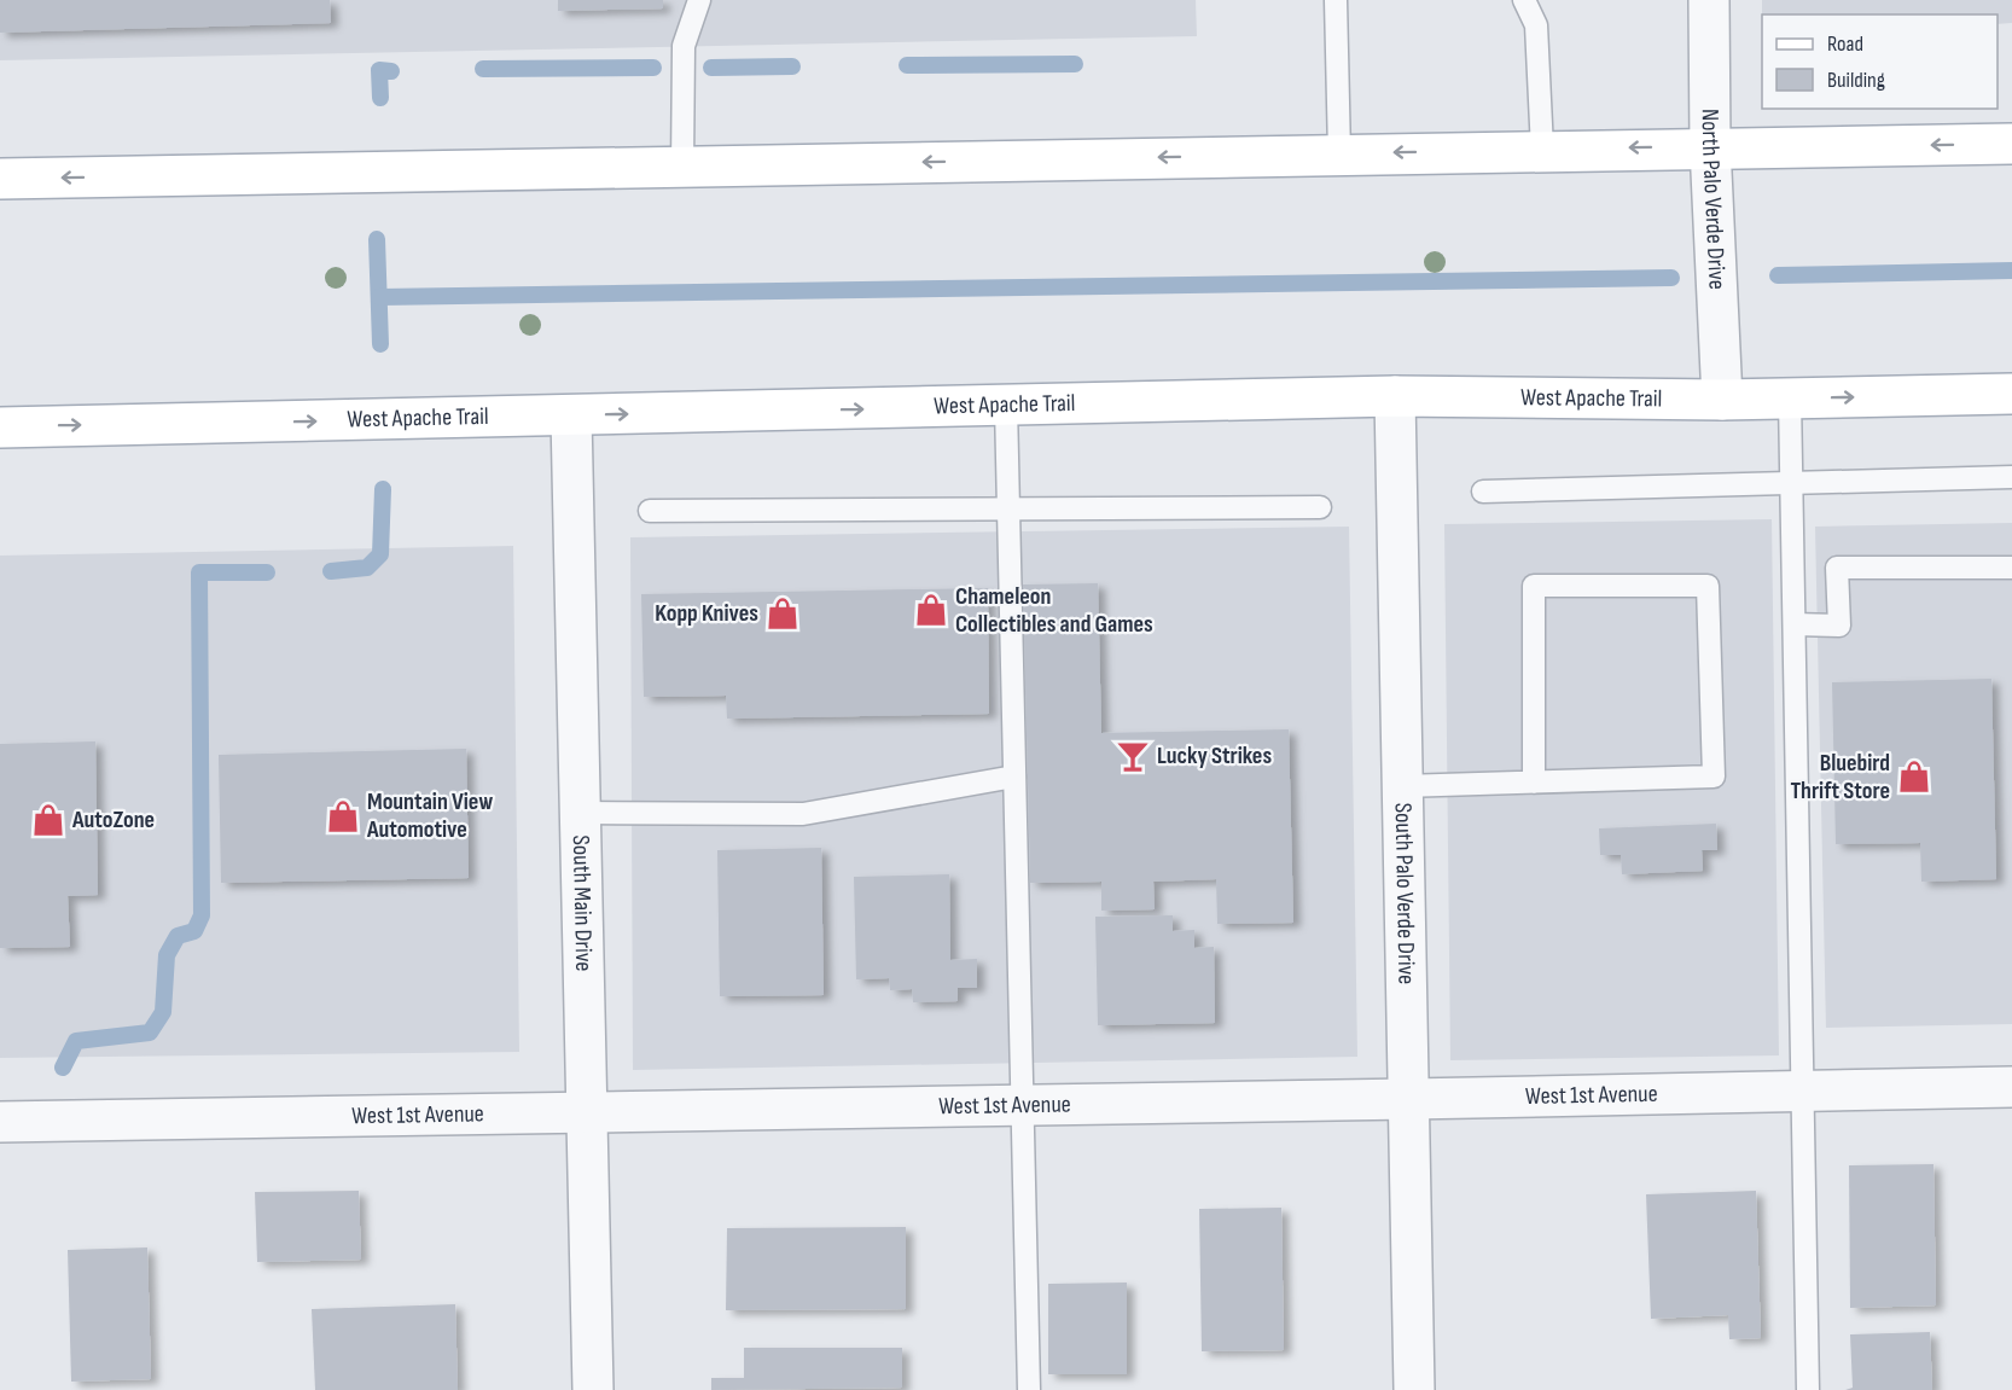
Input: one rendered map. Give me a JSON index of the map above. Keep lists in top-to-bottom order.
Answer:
{
  "streets": {
    "main road": ["West Apache Trail"],
    "street": [
      "North Palo Verde Drive",
      "South Palo Verde Drive",
      "South Main Drive",
      "West 1st Avenue"
    ]
  },
  "crossings": [
    ["North Palo Verde Drive", "West Apache Trail"],
    ["West Apache Trail", "South Palo Verde Drive"],
    ["West Apache Trail", "South Main Drive"],
    ["South Palo Verde Drive", "West 1st Avenue"],
    ["South Main Drive", "West 1st Avenue"]
  ],
  "places": {
    "shop": [
      "Chameleon Collectibles and Games",
      "Kopp Knives",
      "Bluebird Thrift Store",
      "Mountain View Automotive",
      "AutoZone"
    ],
    "bar": ["Lucky Strikes"]
  },
  "legend": ["Road", "Building"]
}
